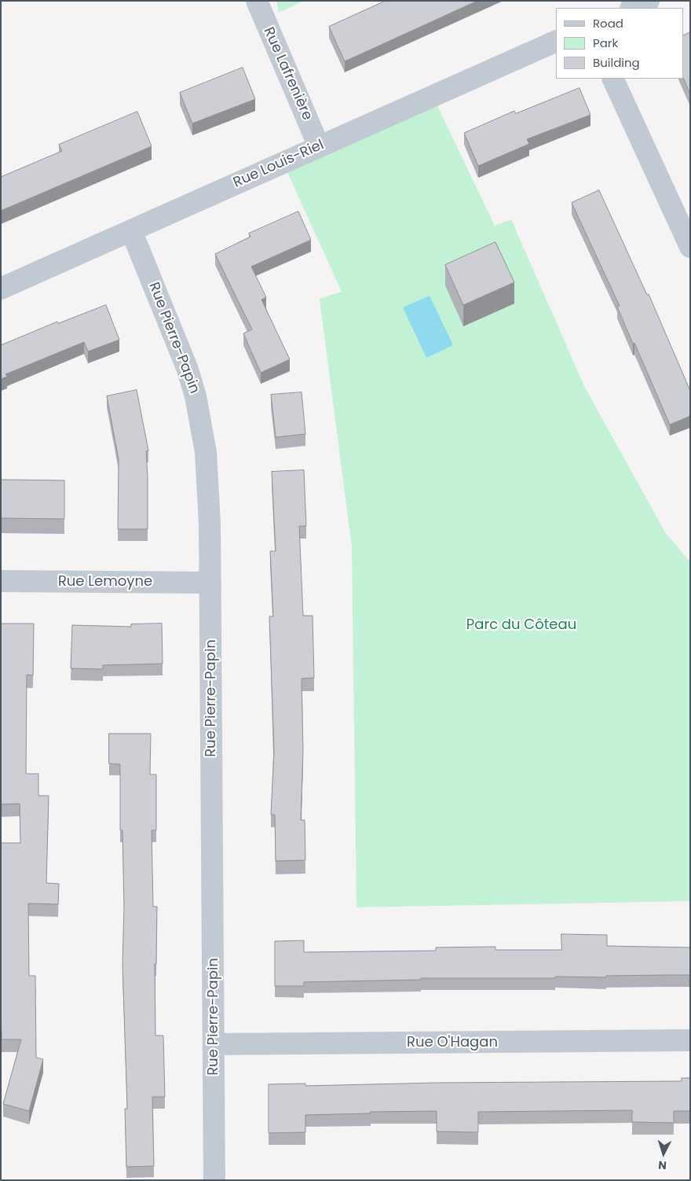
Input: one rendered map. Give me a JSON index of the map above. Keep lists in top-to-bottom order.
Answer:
{
  "streets": {
    "street": [
      "Rue Lafrenière",
      "Rue Louis-Riel",
      "Rue Pierre-Papin",
      "Rue Lemoyne",
      "Rue O'Hagan"
    ]
  },
  "crossings": [
    ["Rue Lafrenière", "Rue Louis-Riel"],
    ["Rue Louis-Riel", "Rue Pierre-Papin"],
    ["Rue Pierre-Papin", "Rue Lemoyne"],
    ["Rue Pierre-Papin", "Rue O'Hagan"]
  ],
  "parks": ["Parc du Côteau"],
  "legend": ["Road", "Park", "Building"],
  "north": "bottom"
}
